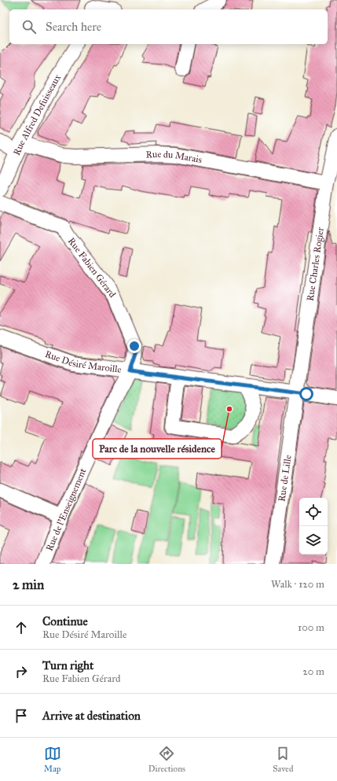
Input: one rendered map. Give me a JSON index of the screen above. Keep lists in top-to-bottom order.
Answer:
{
  "streets": {
    "street": [
      "Rue Alfred Defuisseaux",
      "Rue du Marais",
      "Rue Charles Rogier",
      "Rue Fabien Gérard",
      "Rue Désiré Maroille",
      "Rue de Lille",
      "Rue de l'Enseignement"
    ]
  },
  "crossings": [
    ["Rue Alfred Defuisseaux", "Rue du Marais"],
    ["Rue du Marais", "Rue Charles Rogier"],
    ["Rue Charles Rogier", "Rue Désiré Maroille"],
    ["Rue Charles Rogier", "Rue de Lille"],
    ["Rue Fabien Gérard", "Rue Désiré Maroille"],
    ["Rue Fabien Gérard", "Rue de l'Enseignement"],
    ["Rue Désiré Maroille", "Rue de Lille"],
    ["Rue Désiré Maroille", "Rue de l'Enseignement"]
  ],
  "places": ["Parc de la nouvelle résidence"],
  "page": {
    "search": "Search here",
    "heading": ["2 min", "Walk · 120 m"],
    "list": [
      ["Continue", "Rue Désiré Maroille", "100 m"],
      ["Turn right", "Rue Fabien Gérard", "20 m"],
      "Arrive at destination"
    ],
    "nav": ["Map", "Directions", "Saved"]
  }
}
